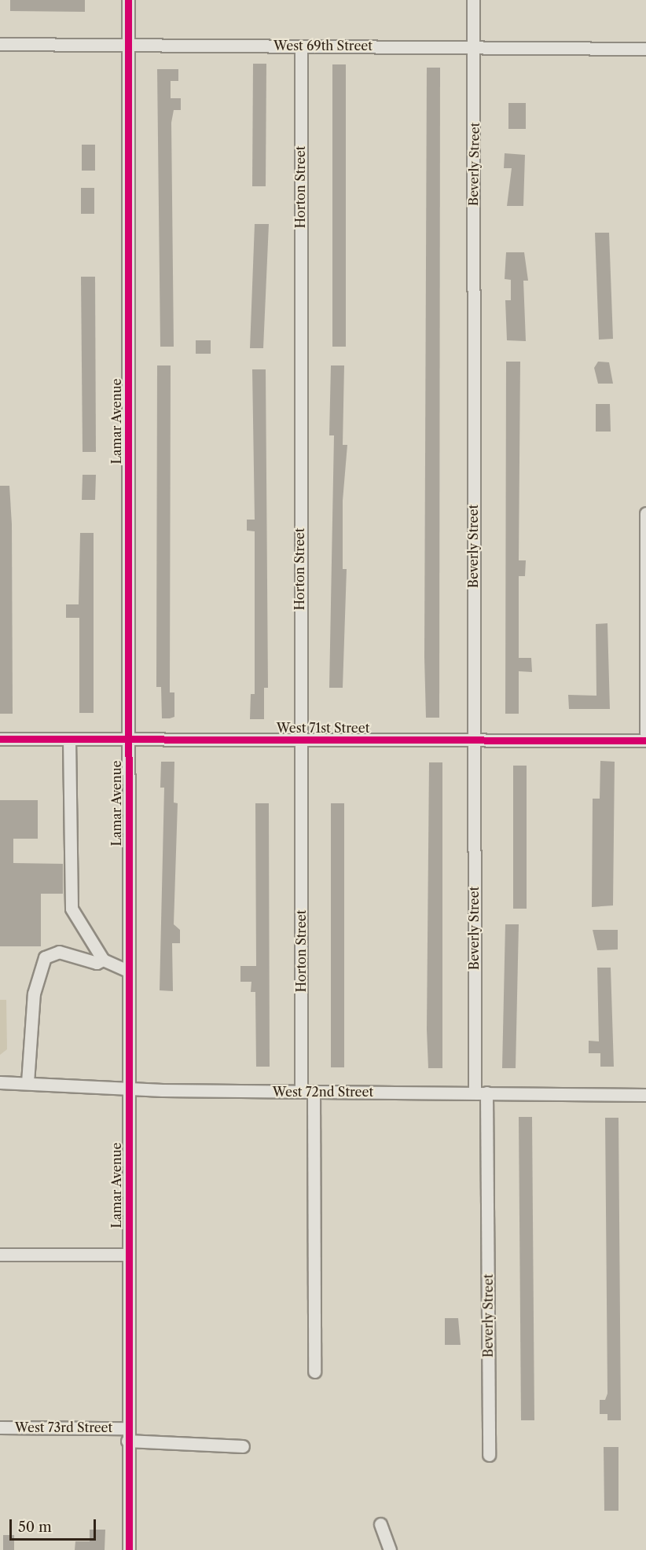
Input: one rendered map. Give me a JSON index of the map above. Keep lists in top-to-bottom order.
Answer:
{
  "streets": {
    "street": [
      "West 69th Street",
      "Beverly Street",
      "Horton Street",
      "Lamar Avenue",
      "West 71st Street",
      "West 72nd Street",
      "West 73rd Street"
    ]
  },
  "crossings": [
    ["West 69th Street", "Beverly Street"],
    ["West 69th Street", "Horton Street"],
    ["West 69th Street", "Lamar Avenue"],
    ["Beverly Street", "West 71st Street"],
    ["Beverly Street", "West 72nd Street"],
    ["Horton Street", "West 71st Street"],
    ["Horton Street", "West 72nd Street"],
    ["Lamar Avenue", "West 71st Street"],
    ["Lamar Avenue", "West 72nd Street"],
    ["Lamar Avenue", "West 73rd Street"]
  ],
  "scale_bar": "50 m"
}
